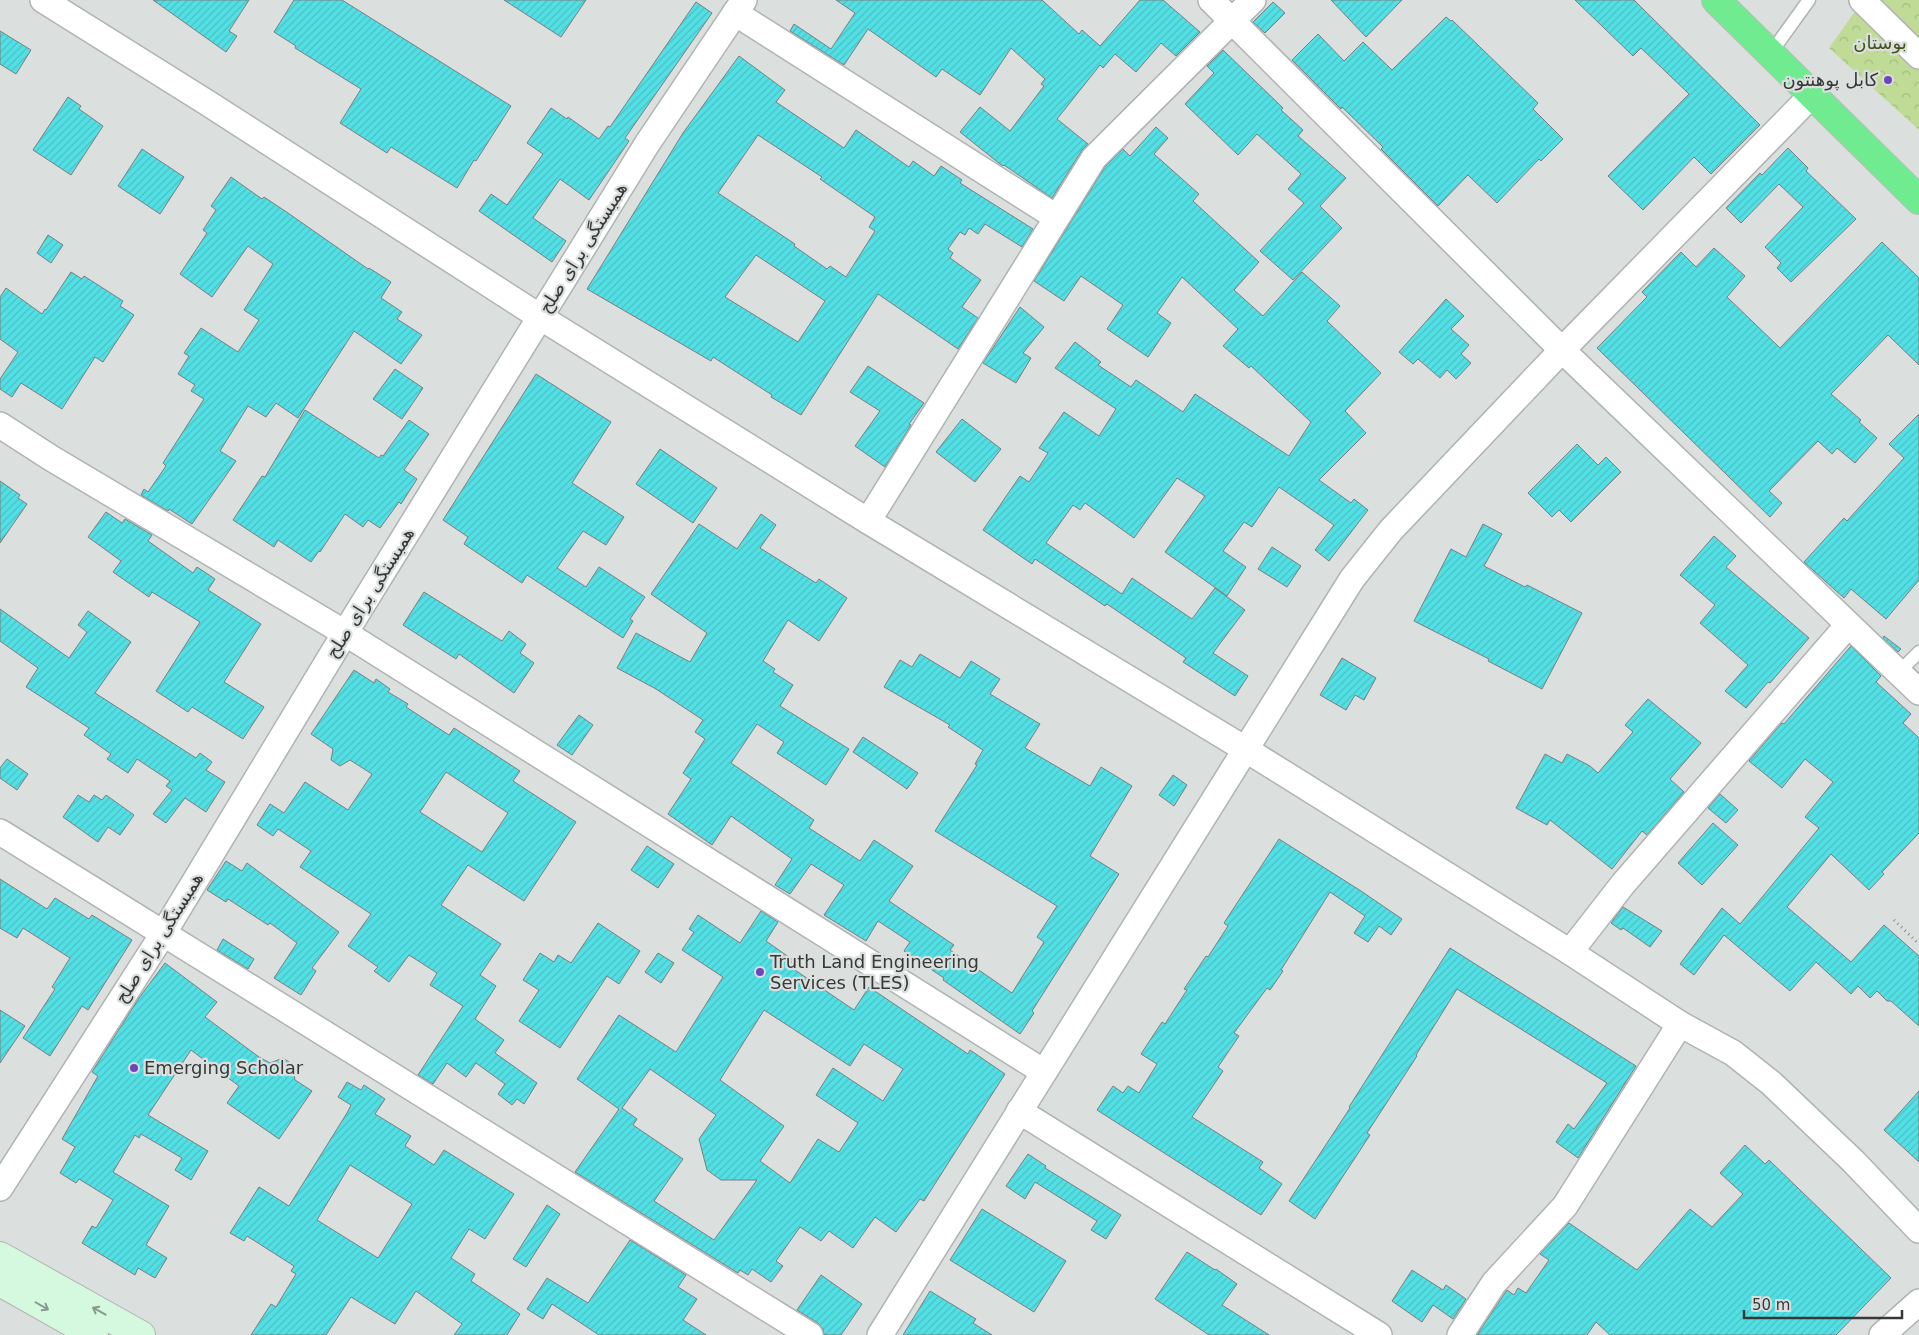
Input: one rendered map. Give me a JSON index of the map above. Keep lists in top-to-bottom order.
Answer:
{
  "streets": {
    "street": ["همبستگی برای صلح"]
  },
  "parks": ["بوستان"],
  "places": ["کابل پوهنتون", "Truth Land Engineering Services (TLES)", "Emerging Scholar"],
  "scale_bar": "50 m"
}
